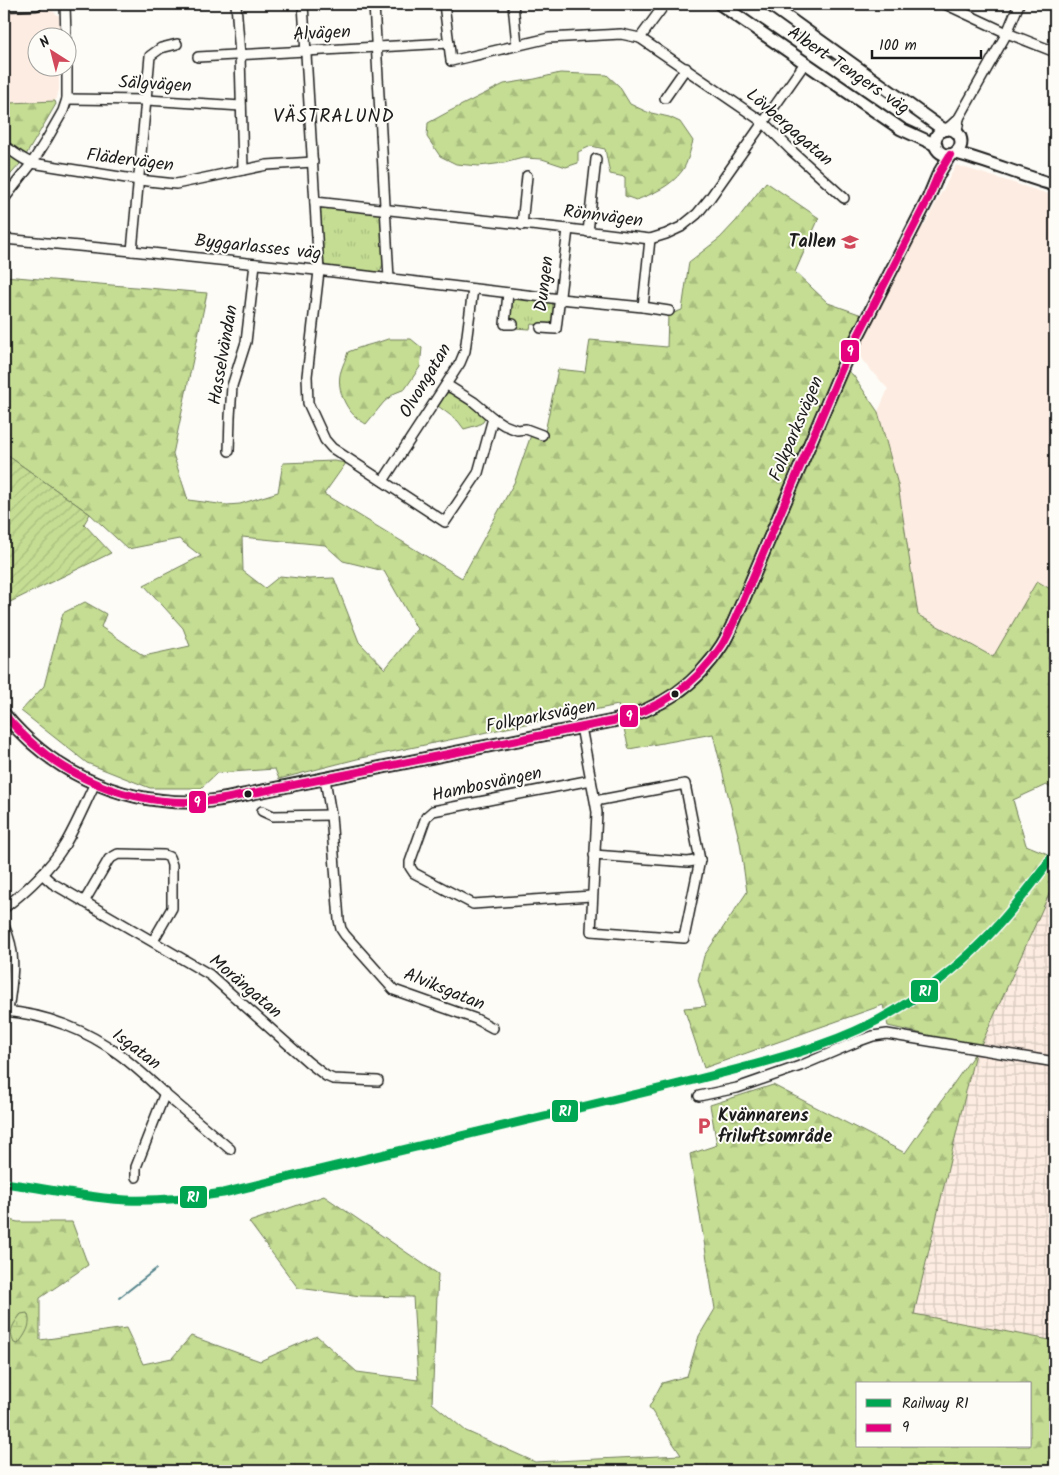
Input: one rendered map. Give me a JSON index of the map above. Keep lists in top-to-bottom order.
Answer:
{
  "streets": {
    "main road": ["Albert Tengers väg", "Folkparksvägen"],
    "street": [
      "Alvägen",
      "Sälgvägen",
      "Lövbergagatan",
      "Flädervägen",
      "Rönnvägen",
      "Byggarlasses väg",
      "Dungen",
      "Hasselvändan",
      "Olvongatan",
      "Hambosvängen",
      "Morängatan",
      "Alviksgatan",
      "Isgatan"
    ]
  },
  "crossings": [
    ["Alvägen", "Lövbergagatan"],
    ["Albert Tengers väg", "Rönnvägen"],
    ["Albert Tengers väg", "Folkparksvägen"],
    ["Lövbergagatan", "Rönnvägen"],
    ["Rönnvägen", "Dungen"],
    ["Byggarlasses väg", "Dungen"],
    ["Byggarlasses väg", "Hasselvändan"],
    ["Byggarlasses väg", "Olvongatan"],
    ["Folkparksvägen", "Alviksgatan"]
  ],
  "districts": ["VÄSTRALUND"],
  "places": {
    "school or university": ["Tallen"],
    "parking": ["Kvännarens friluftsområde"]
  },
  "lines": ["transit line 9", "rail line R1"],
  "legend": ["Railway R1", "9"],
  "scale_bar": "100 m",
  "north": "top left"
}
